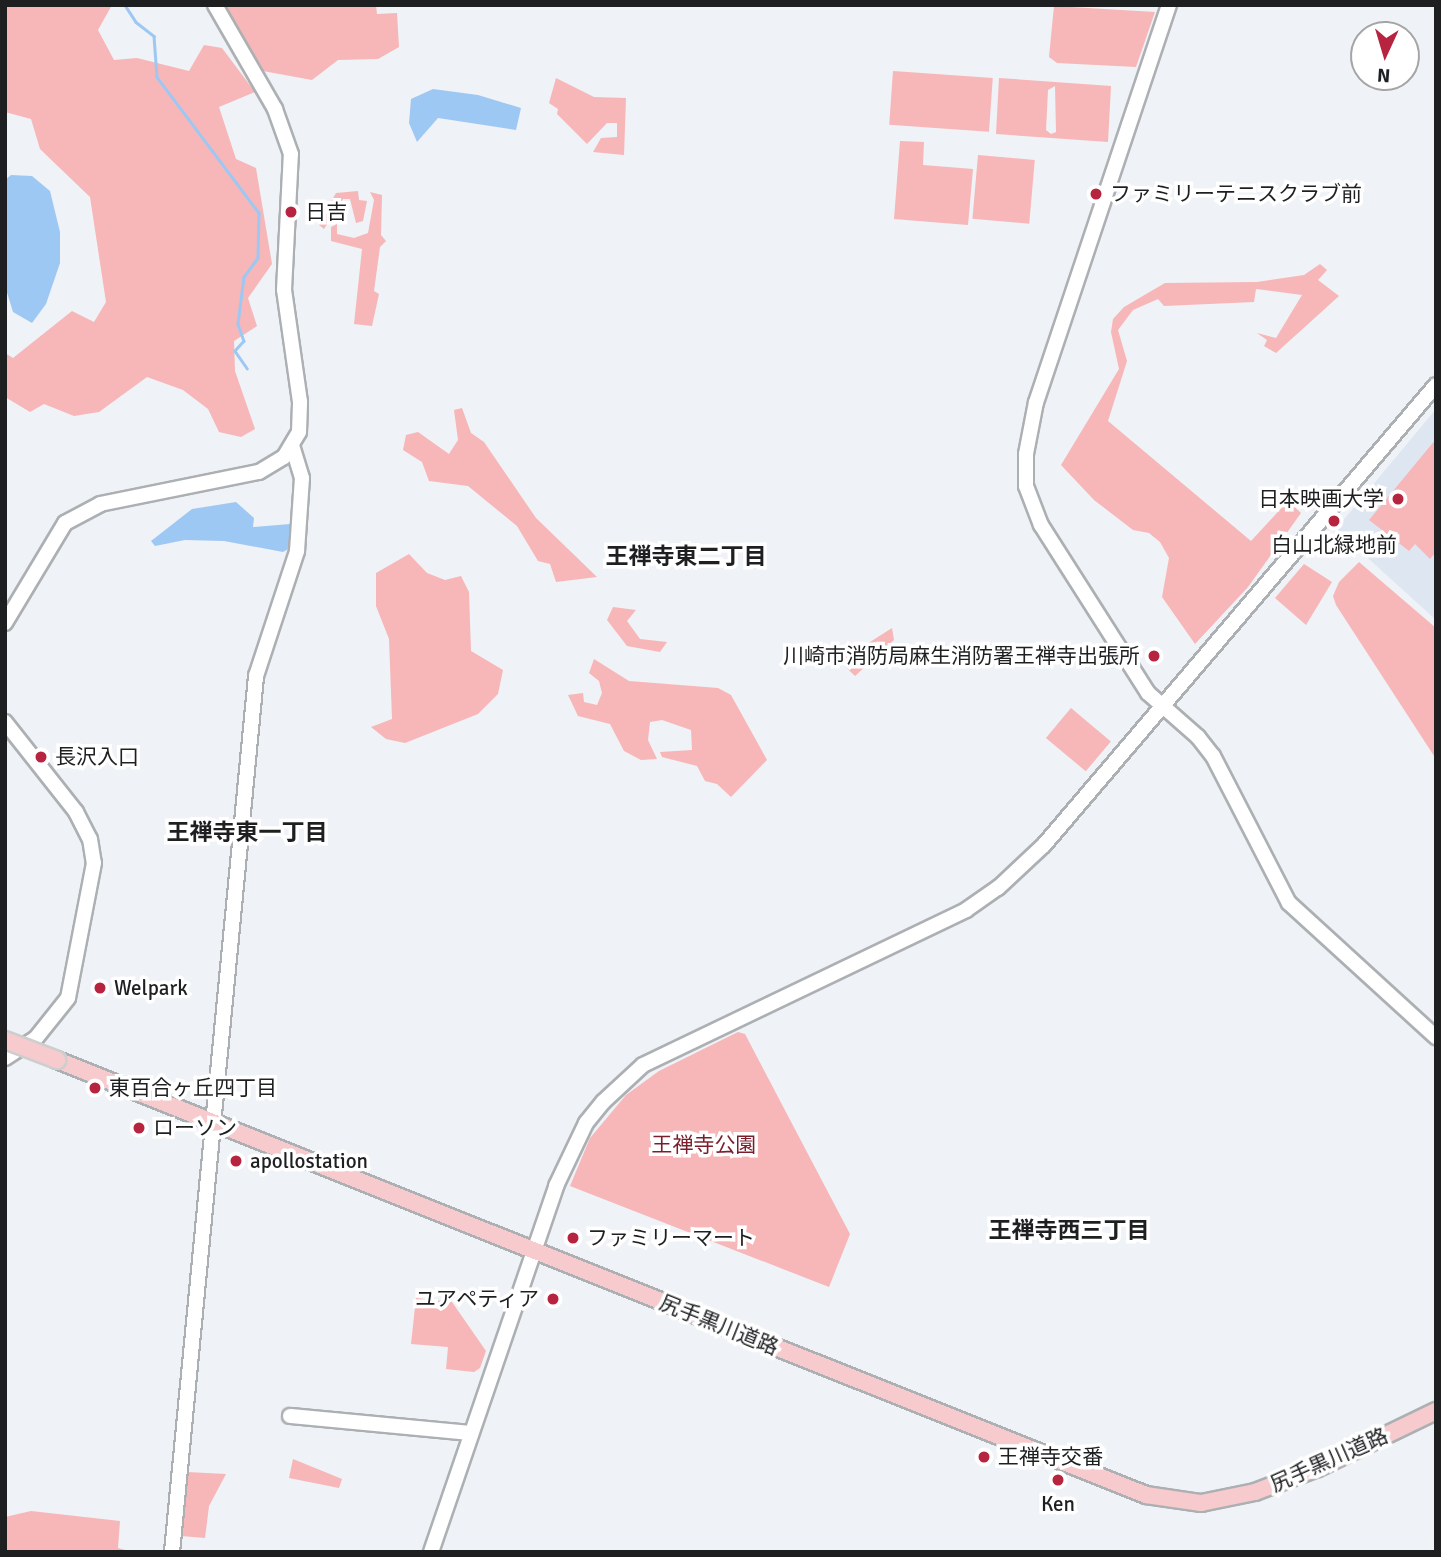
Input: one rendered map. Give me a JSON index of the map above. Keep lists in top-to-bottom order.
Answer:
{
  "streets": {
    "main road": ["尻手黒川道路"]
  },
  "districts": ["王禅寺東二丁目", "王禅寺東一丁目", "王禅寺西三丁目"],
  "parks": ["王禅寺公園"],
  "places": [
    "ファミリーテニスクラブ前",
    "日吉",
    "日本映画大学",
    "白山北緑地前",
    "川崎市消防局麻生消防署王禅寺出張所",
    "長沢入口",
    "Welpark",
    "東百合ヶ丘四丁目",
    "ローソン",
    "apollostation",
    "ファミリーマート",
    "ユアペティア",
    "王禅寺交番",
    "Ken"
  ],
  "north": "bottom"
}
